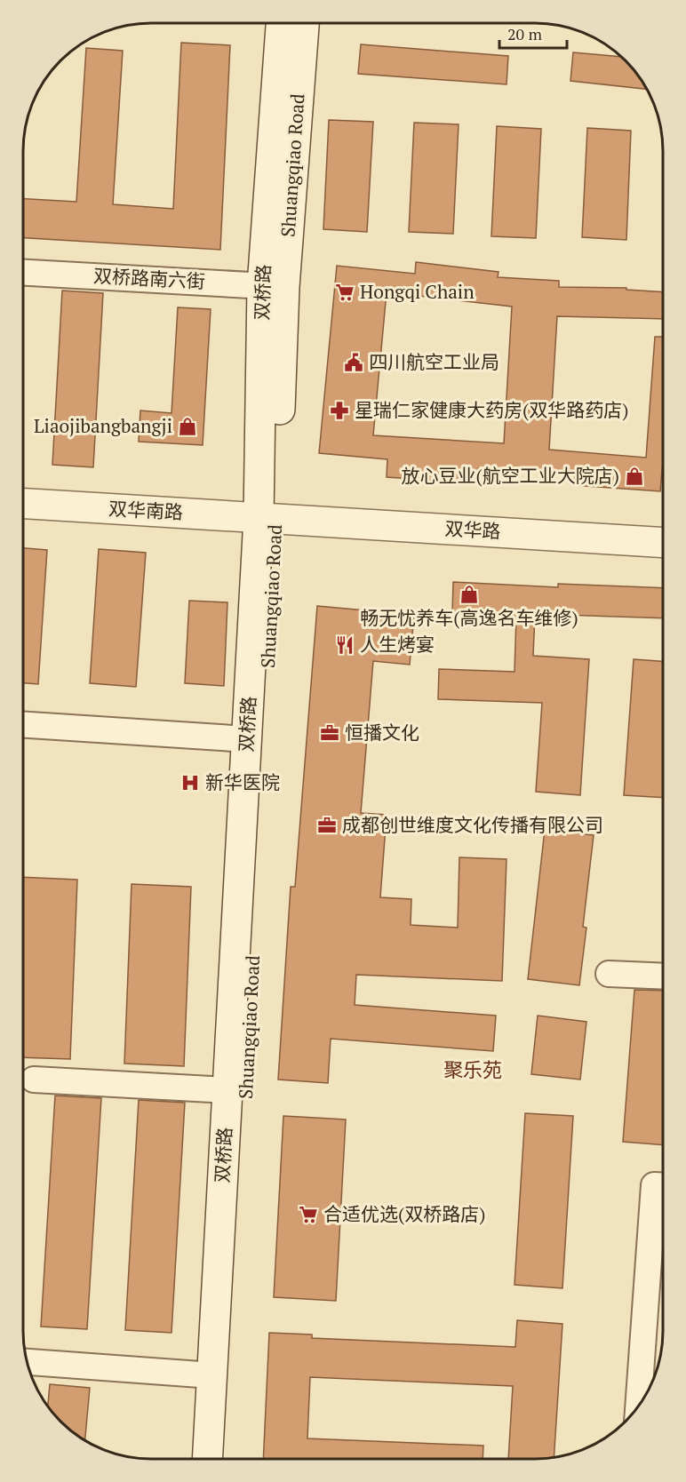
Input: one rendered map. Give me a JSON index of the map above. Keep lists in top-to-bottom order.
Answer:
{
  "streets": {
    "main road": [
      "Shuangqiao Road",
      "双桥路",
      "双华南路",
      "双华路"
    ],
    "street": ["双桥路南六街"]
  },
  "crossings": [
    ["Shuangqiao Road", "双桥路南六街"],
    ["Shuangqiao Road", "双桥路"],
    ["Shuangqiao Road", "双华南路"],
    ["Shuangqiao Road", "双华路"],
    ["双桥路南六街", "双桥路"],
    ["双桥路", "双华南路"],
    ["双桥路", "双华路"],
    ["双华南路", "双华路"]
  ],
  "districts": ["聚乐苑"],
  "places": {
    "supermarket": ["Hongqi Chain", "合适优选(双桥路店)"],
    "public building": ["四川航空工业局"],
    "pharmacy": ["星瑞仁家健康大药房(双华路药店)"],
    "shop": ["Liaojibangbangji", "放心豆业(航空工业大院店)", "畅无忧养车(高逸名车维修)"],
    "restaurant": ["人生烤宴"],
    "office": ["恒播文化", "成都创世维度文化传播有限公司"],
    "hospital": ["新华医院"]
  },
  "scale_bar": "20 m"
}
